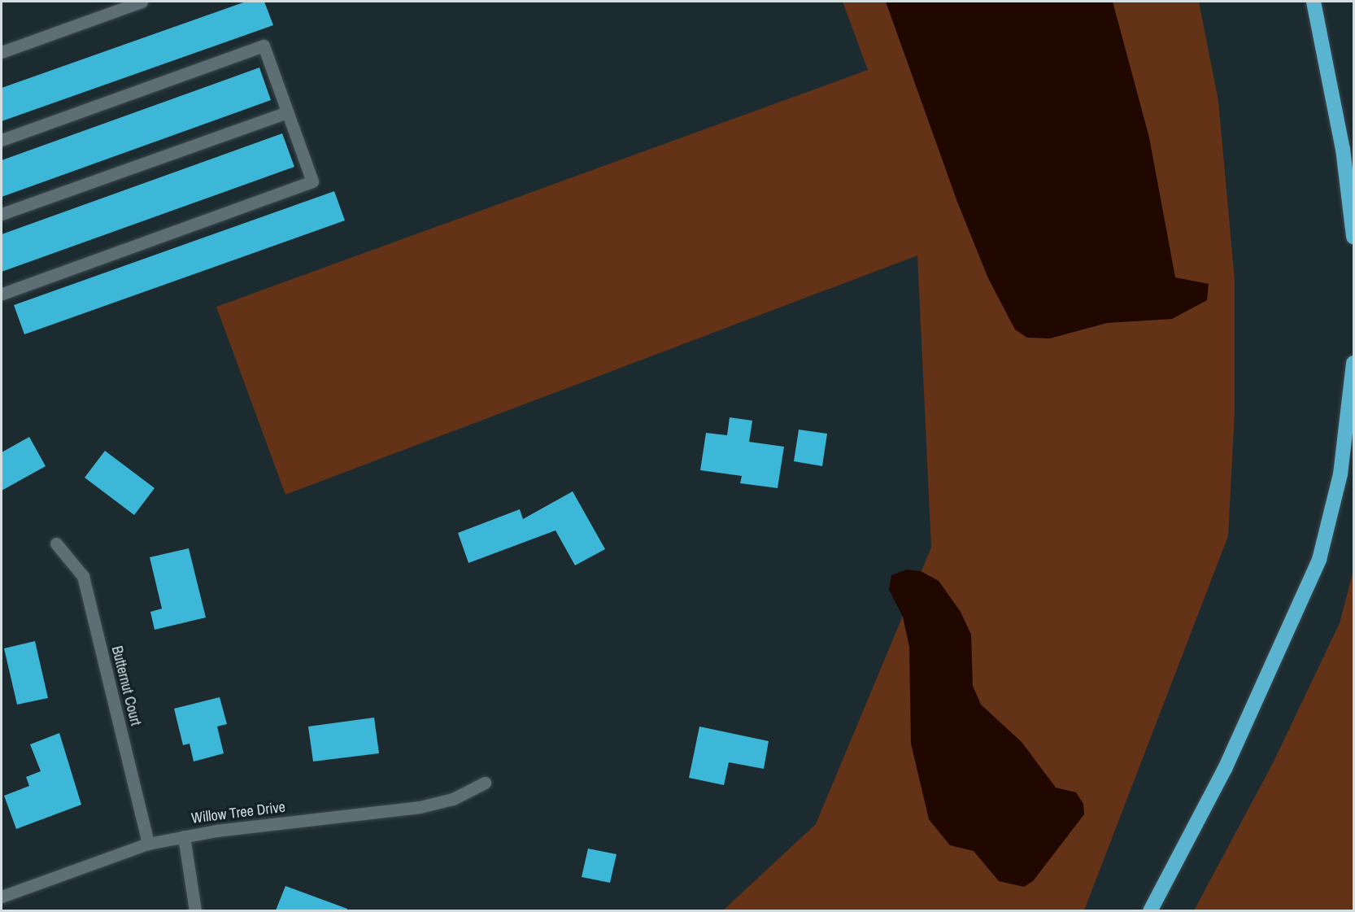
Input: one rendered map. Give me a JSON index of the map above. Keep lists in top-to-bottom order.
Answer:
{
  "streets": {
    "street": ["Butternut Court", "Willow Tree Drive"]
  },
  "crossings": [
    ["Butternut Court", "Willow Tree Drive"]
  ]
}
